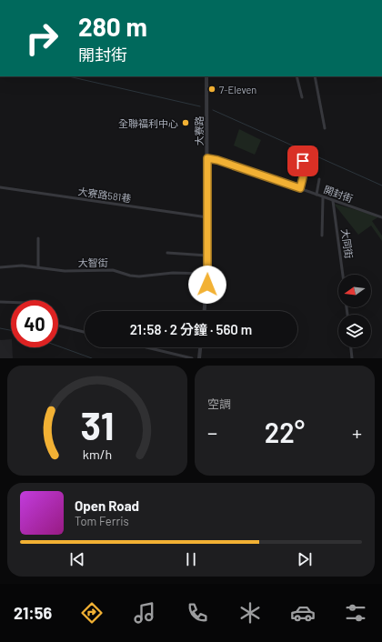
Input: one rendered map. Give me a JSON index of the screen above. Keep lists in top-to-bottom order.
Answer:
{
  "streets": {
    "street": [
      "大寮路",
      "開封街",
      "大寮路581巷",
      "大同街",
      "大智街"
    ]
  },
  "crossings": [
    ["大寮路", "開封街"],
    ["大寮路", "大寮路581巷"],
    ["大寮路", "大智街"],
    ["開封街", "大同街"]
  ],
  "places": ["7-Eleven", "全聯福利中心"],
  "north": "left",
  "page": {
    "turn": ["280 m", "開封街"],
    "limit": "40",
    "trip": "21:58 · 2 分鐘 · 560 m",
    "tile": "空調",
    "heat": ["−", "22°", "+"],
    "song": ["Open Road", "Tom Ferris"],
    "tabs": "21:56",
    "gauge": ["31", "km/h"]
  }
}
